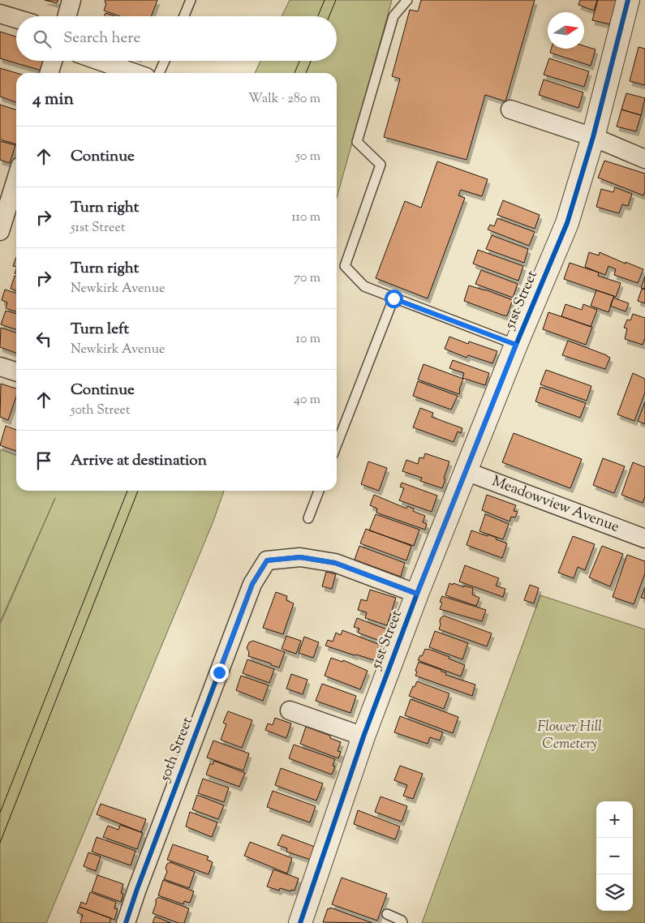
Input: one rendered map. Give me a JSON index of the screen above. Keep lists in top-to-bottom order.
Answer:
{
  "streets": {
    "street": ["51st Street", "Meadowview Avenue", "50th Street"]
  },
  "crossings": [
    ["51st Street", "Meadowview Avenue"],
    ["51st Street", "50th Street"]
  ],
  "parks": ["Flower Hill Cemetery"],
  "north": "right",
  "page": {
    "search": "Search here",
    "heading": ["4 min", "Walk · 280 m"],
    "list": [
      ["Continue", "50 m"],
      ["Turn right", "51st Street", "110 m"],
      ["Turn right", "Newkirk Avenue", "70 m"],
      ["Turn left", "Newkirk Avenue", "10 m"],
      ["Continue", "50th Street", "40 m"],
      "Arrive at destination"
    ],
    "map_buttons": ["+", "−"]
  }
}
